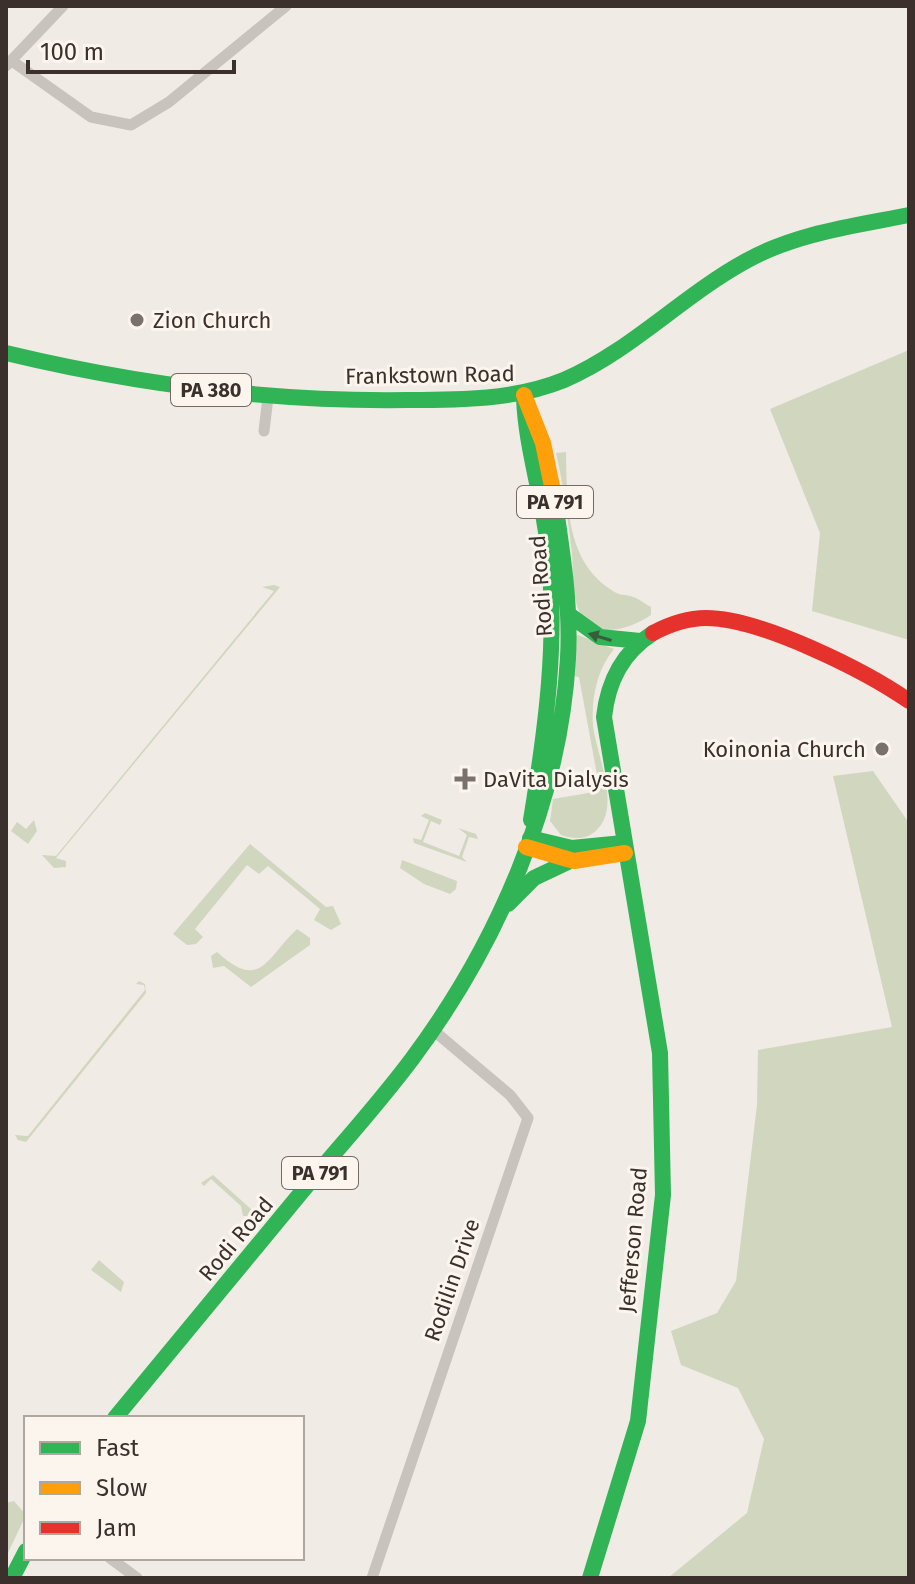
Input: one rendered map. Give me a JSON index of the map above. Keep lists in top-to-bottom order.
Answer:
{
  "streets": {
    "main road": [
      "Frankstown Road",
      "PA 380",
      "PA 791",
      "Rodi Road",
      "Jefferson Road"
    ],
    "street": ["Rodilin Drive"]
  },
  "crossings": [
    ["Frankstown Road", "Rodi Road"],
    ["Rodi Road", "Rodilin Drive"]
  ],
  "places": {
    "other": ["Zion Church", "Koinonia Church"],
    "health": ["DaVita Dialysis"]
  },
  "legend": ["Fast", "Slow", "Jam"],
  "scale_bar": "100 m"
}
